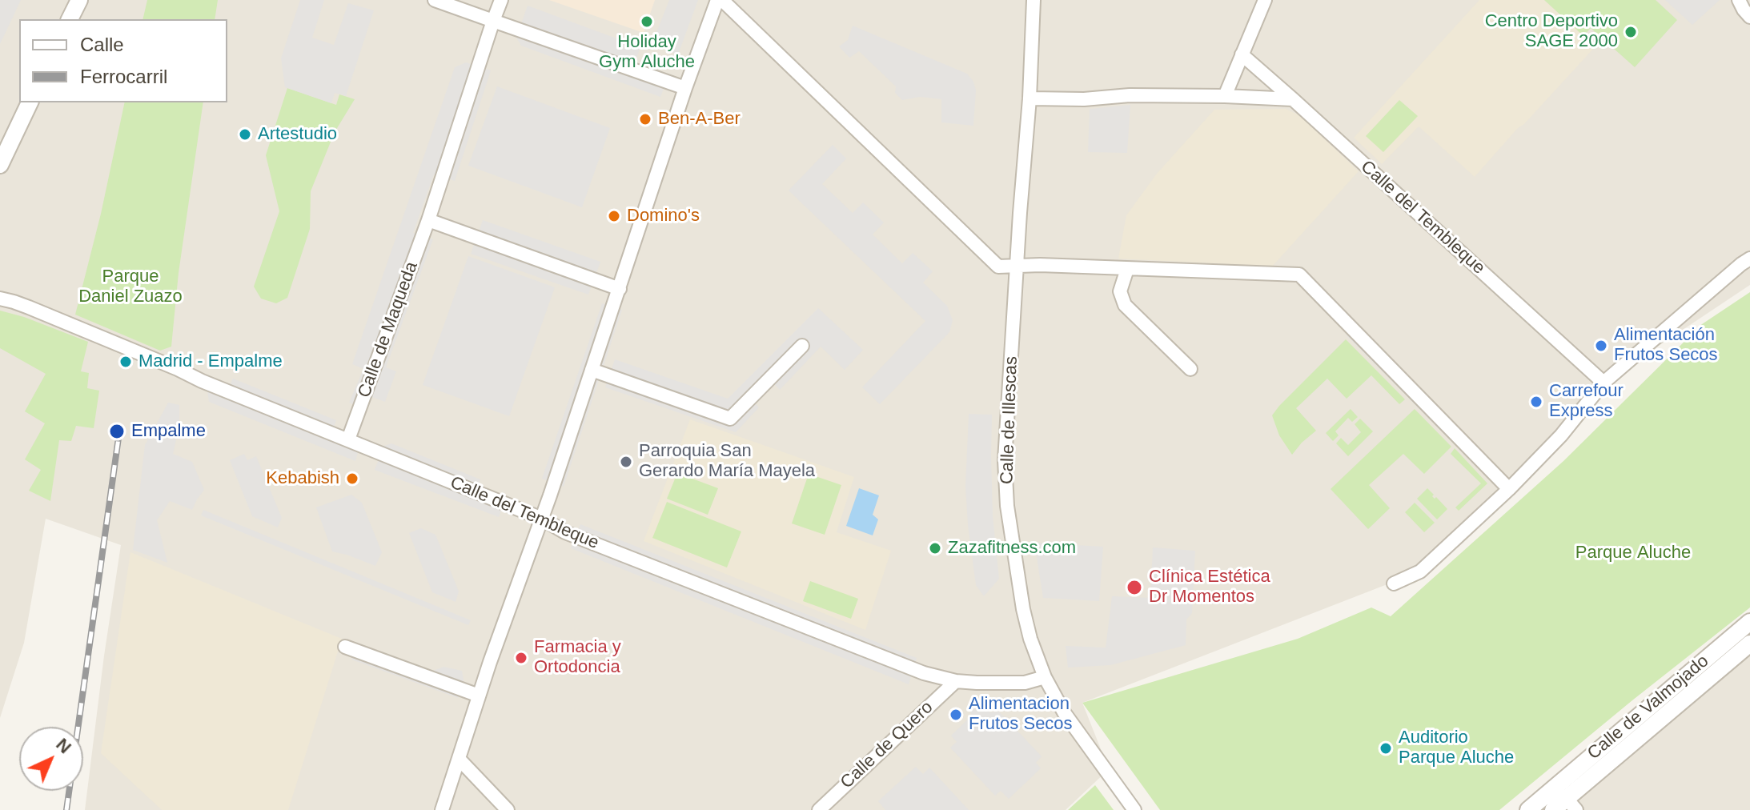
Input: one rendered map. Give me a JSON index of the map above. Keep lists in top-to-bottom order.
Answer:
{
  "streets": {
    "street": [
      "Calle del Tembleque",
      "Calle de Maqueda",
      "Calle de Illescas",
      "Calle de Valmojado",
      "Calle de Quero"
    ]
  },
  "crossings": [
    ["Calle del Tembleque", "Calle de Maqueda"],
    ["Calle del Tembleque", "Calle de Illescas"],
    ["Calle del Tembleque", "Calle de Quero"]
  ],
  "parks": ["Parque Daniel Zuazo", "Parque Aluche"],
  "places": [
    "Holiday Gym Aluche",
    "Centro Deportivo SAGE 2000",
    "Ben-A-Ber",
    "Artestudio",
    "Domino's",
    "Alimentación Frutos Secos",
    "Madrid - Empalme",
    "Carrefour Express",
    "Empalme",
    "Parroquia San Gerardo María Mayela",
    "Kebabish",
    "Zazafitness.com",
    "Clínica Estética Dr Momentos",
    "Farmacia y Ortodoncia",
    "Alimentacion Frutos Secos",
    "Auditorio Parque Aluche"
  ],
  "legend": ["Calle", "Ferrocarril"],
  "north": "top right"
}
